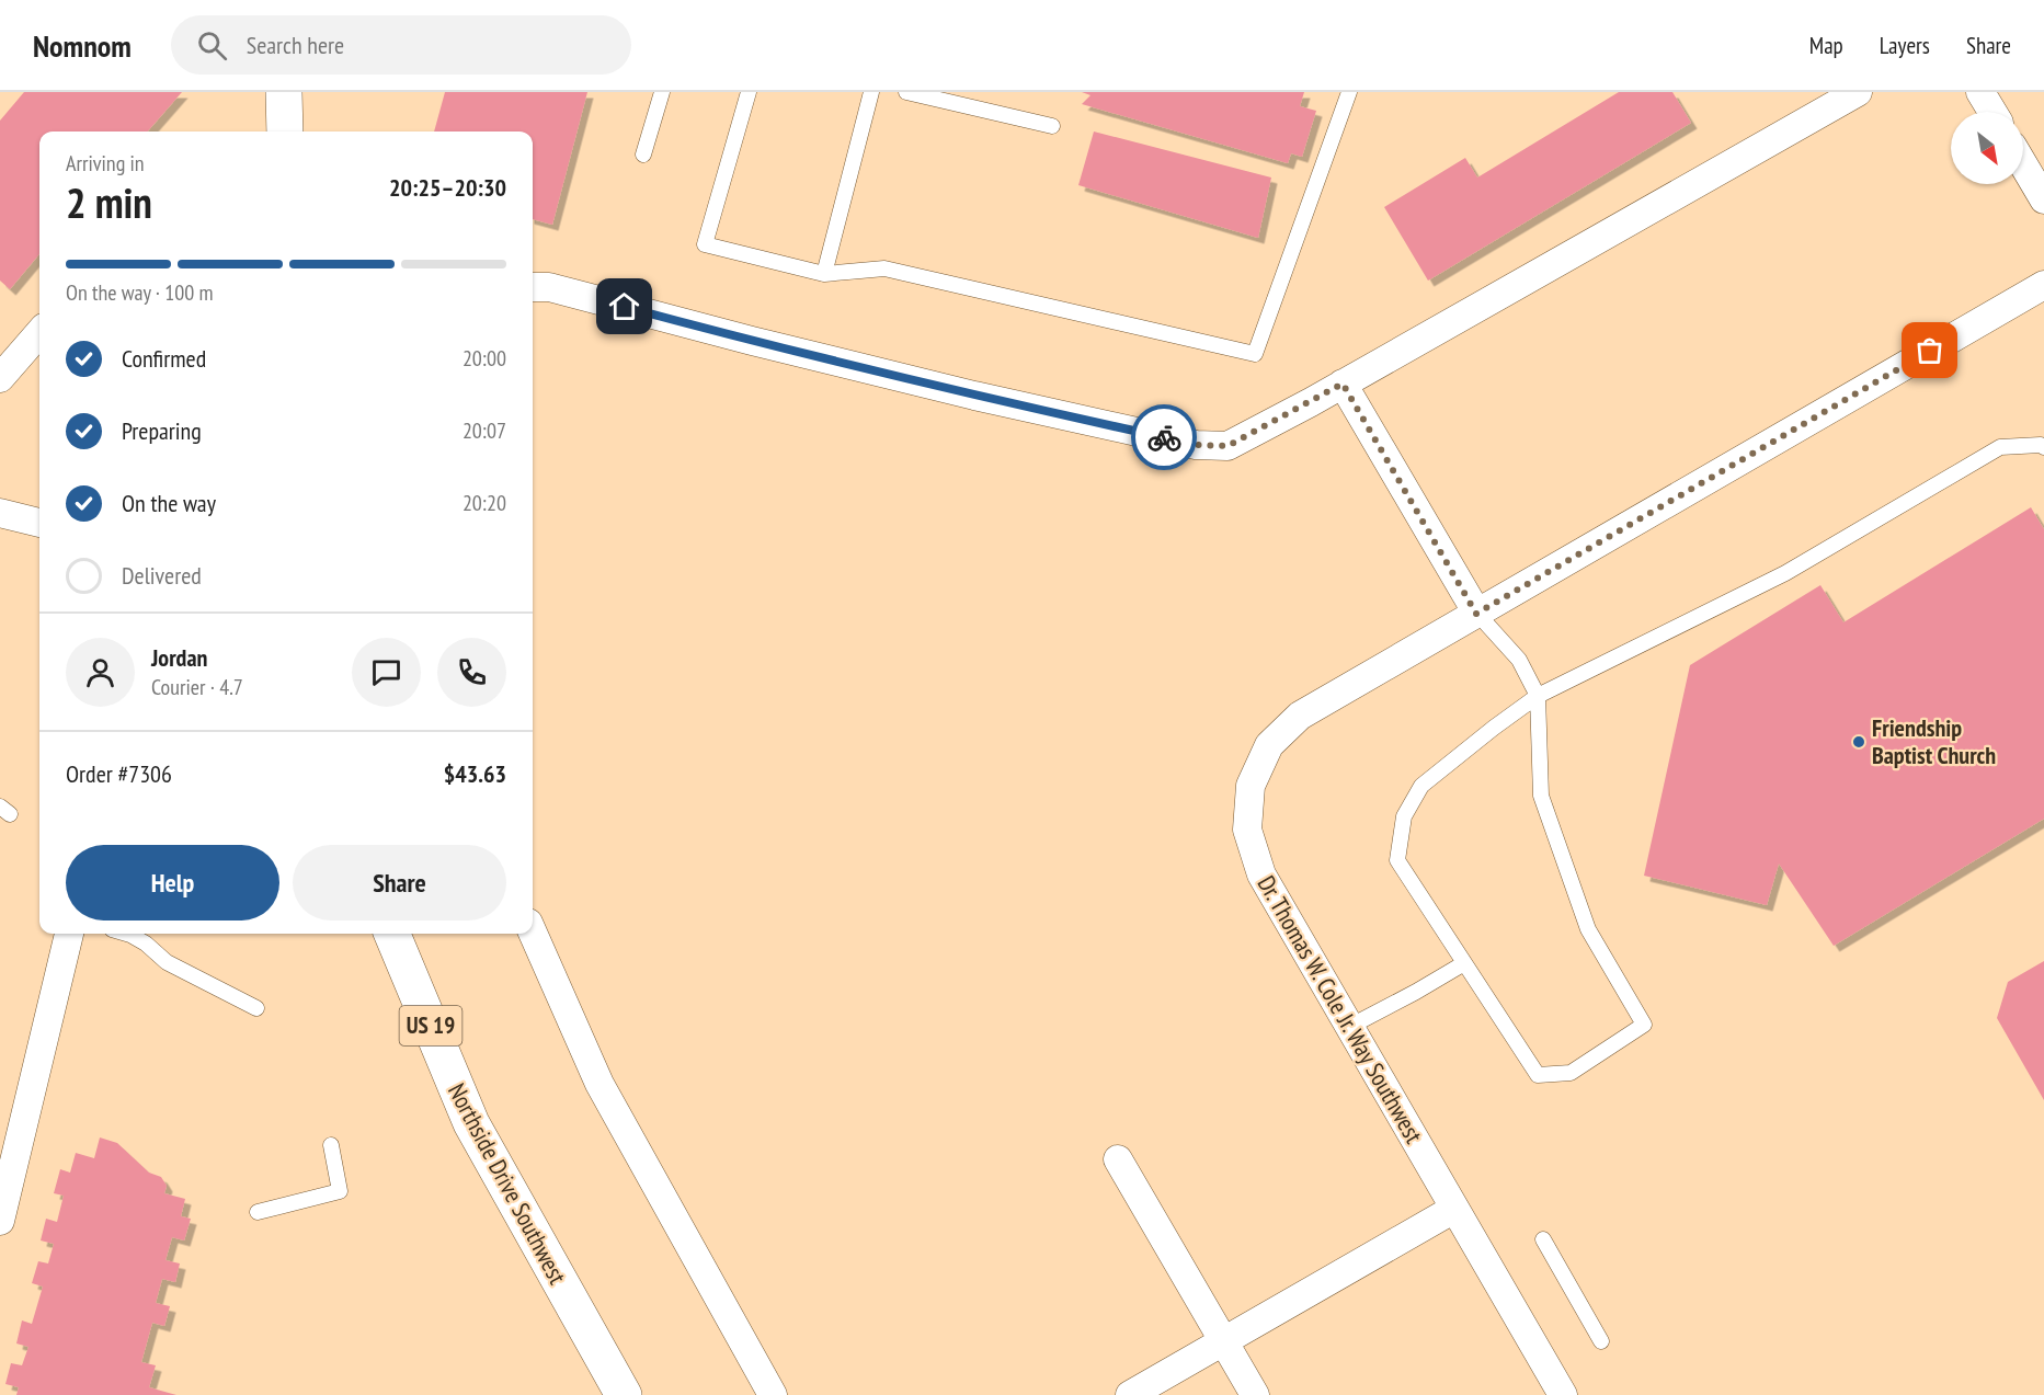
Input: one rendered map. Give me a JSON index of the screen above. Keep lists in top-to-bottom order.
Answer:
{
  "streets": {
    "main road": ["US 19", "Northside Drive Southwest"],
    "street": ["Dr. Thomas W. Cole Jr. Way Southwest"]
  },
  "places": ["Friendship Baptist Church"],
  "north": "bottom right",
  "page": {
    "header": "Nomnom",
    "search": "Search here",
    "nav": ["Map", "Layers", "Share"],
    "heading": ["2 min", "Arriving in", "20:25–20:30"],
    "panel": [
      "Jordan",
      "Courier · 4.7",
      "Order #7306",
      "$43.63"
    ],
    "bar": "On the way · 100 m",
    "list": [
      ["Confirmed", "20:00"],
      ["Preparing", "20:07"],
      ["On the way", "20:20"],
      "Delivered"
    ],
    "buttons": ["Help", "Share"]
  }
}
